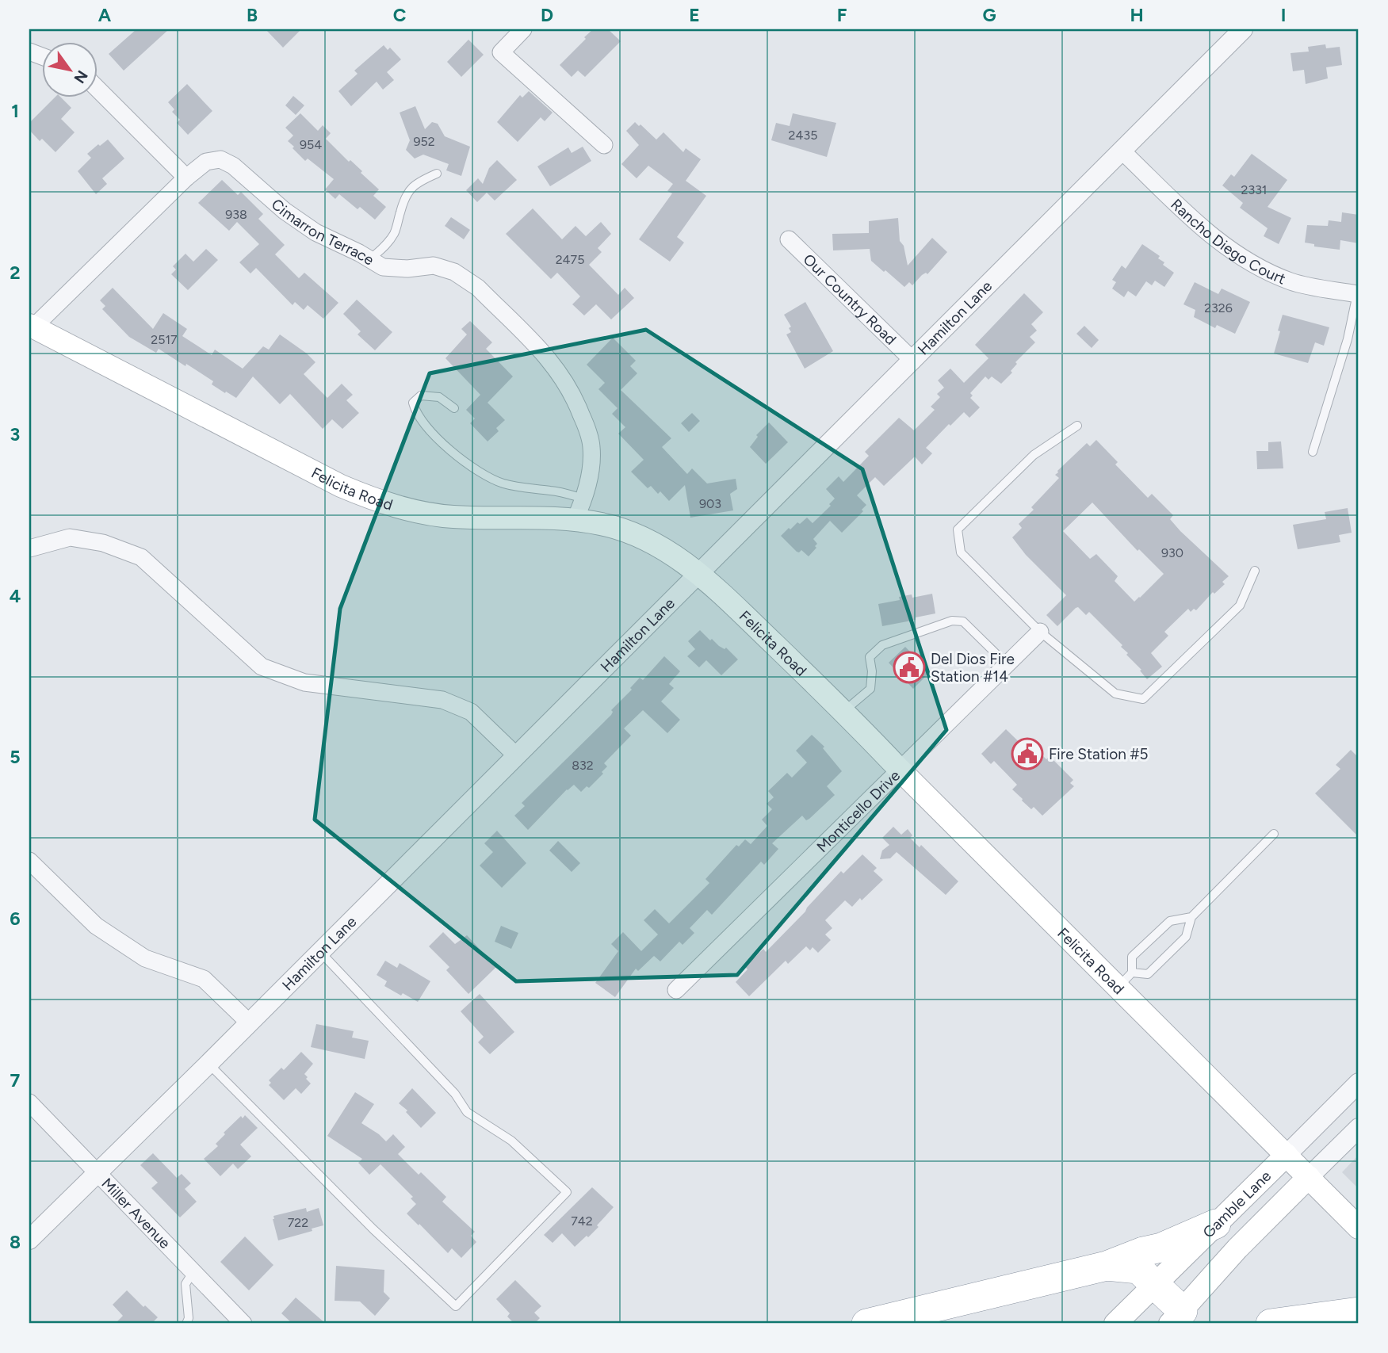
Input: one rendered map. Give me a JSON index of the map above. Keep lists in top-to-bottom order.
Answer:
{
  "streets": {
    "main road": ["Felicita Road", "Gamble Lane"],
    "street": [
      "Cimarron Terrace",
      "Rancho Diego Court",
      "Our Country Road",
      "Hamilton Lane",
      "Monticello Drive",
      "Miller Avenue"
    ]
  },
  "crossings": [
    ["Cimarron Terrace", "Felicita Road"],
    ["Rancho Diego Court", "Hamilton Lane"],
    ["Our Country Road", "Hamilton Lane"],
    ["Hamilton Lane", "Felicita Road"],
    ["Hamilton Lane", "Miller Avenue"],
    ["Felicita Road", "Monticello Drive"],
    ["Felicita Road", "Gamble Lane"]
  ],
  "places": {
    "public building": ["Del Dios Fire Station #14", "Fire Station #5"]
  },
  "house_numbers": [
    "2435",
    "952",
    "954",
    "2331",
    "938",
    "2475",
    "2326",
    "2517",
    "903",
    "930",
    "832",
    "742",
    "722"
  ],
  "north": "bottom right",
  "grid": {
    "columns": [
      "A",
      "B",
      "C",
      "D",
      "E",
      "F",
      "G",
      "H",
      "I"
    ],
    "rows": [
      "1",
      "2",
      "3",
      "4",
      "5",
      "6",
      "7",
      "8"
    ]
  }
}
